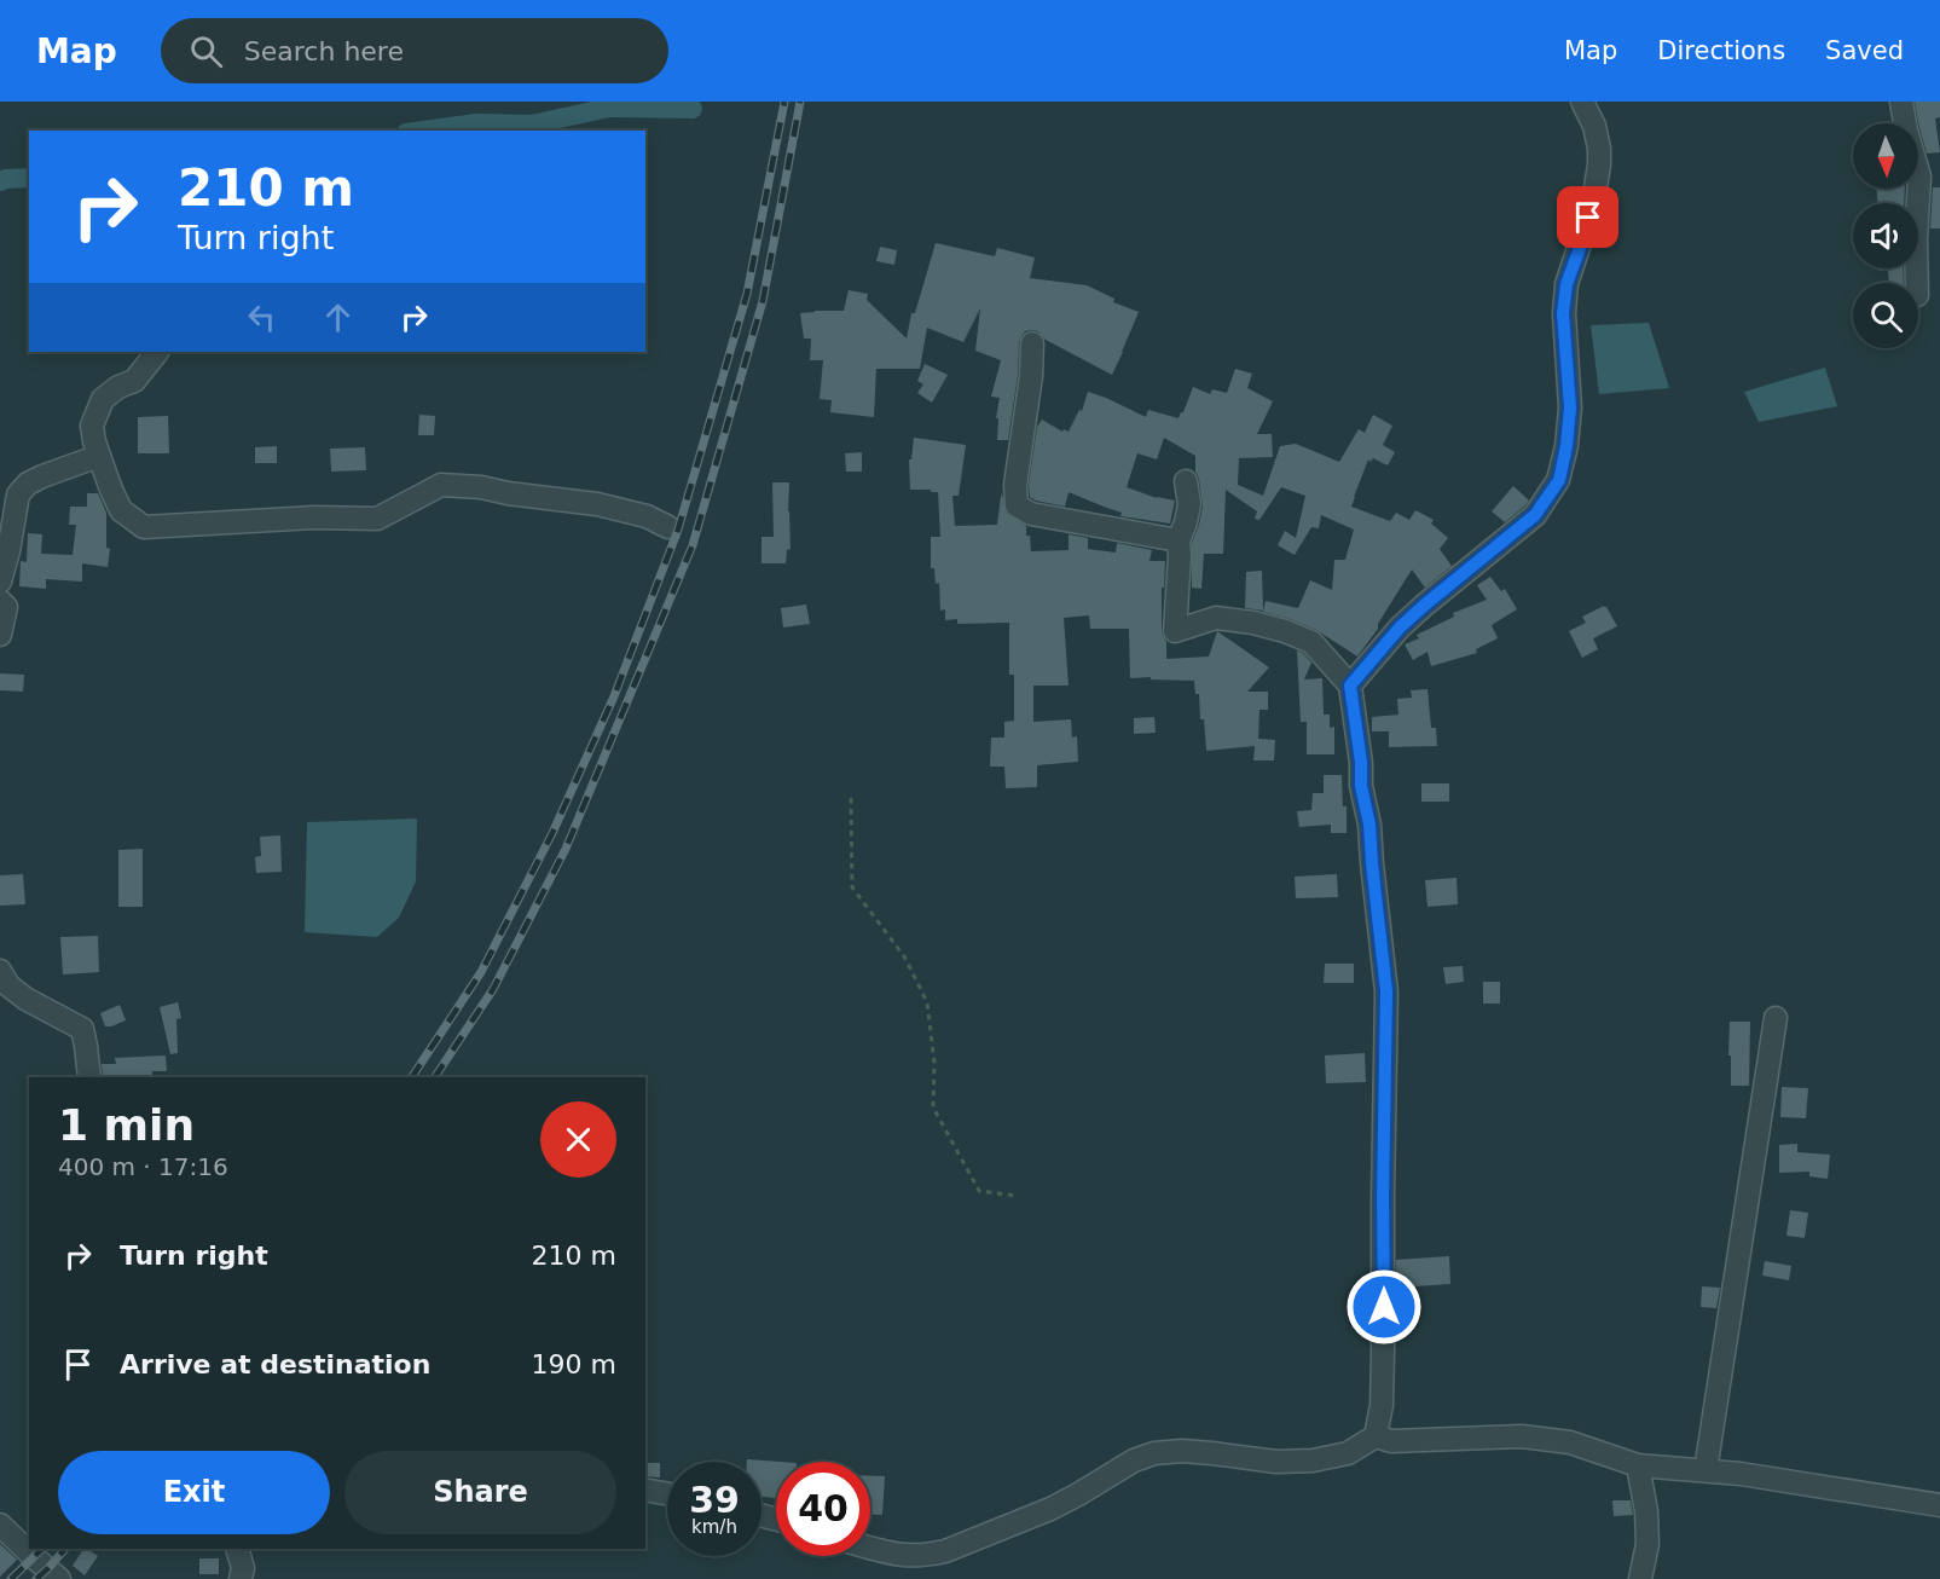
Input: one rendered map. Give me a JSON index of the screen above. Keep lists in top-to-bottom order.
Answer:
{
  "north": "bottom",
  "page": {
    "header": "Map",
    "search": "Search here",
    "nav": ["Map", "Directions", "Saved"],
    "turn": ["210 m", "Turn right"],
    "heading": ["1 min", "400 m · 17:16"],
    "list": [
      {
        "name": "Turn right",
        "value": "210 m"
      },
      {
        "name": "Arrive at destination",
        "value": "190 m"
      }
    ],
    "buttons": ["Exit", "Share"],
    "speed": "39 km/h",
    "limit": "40"
  }
}
